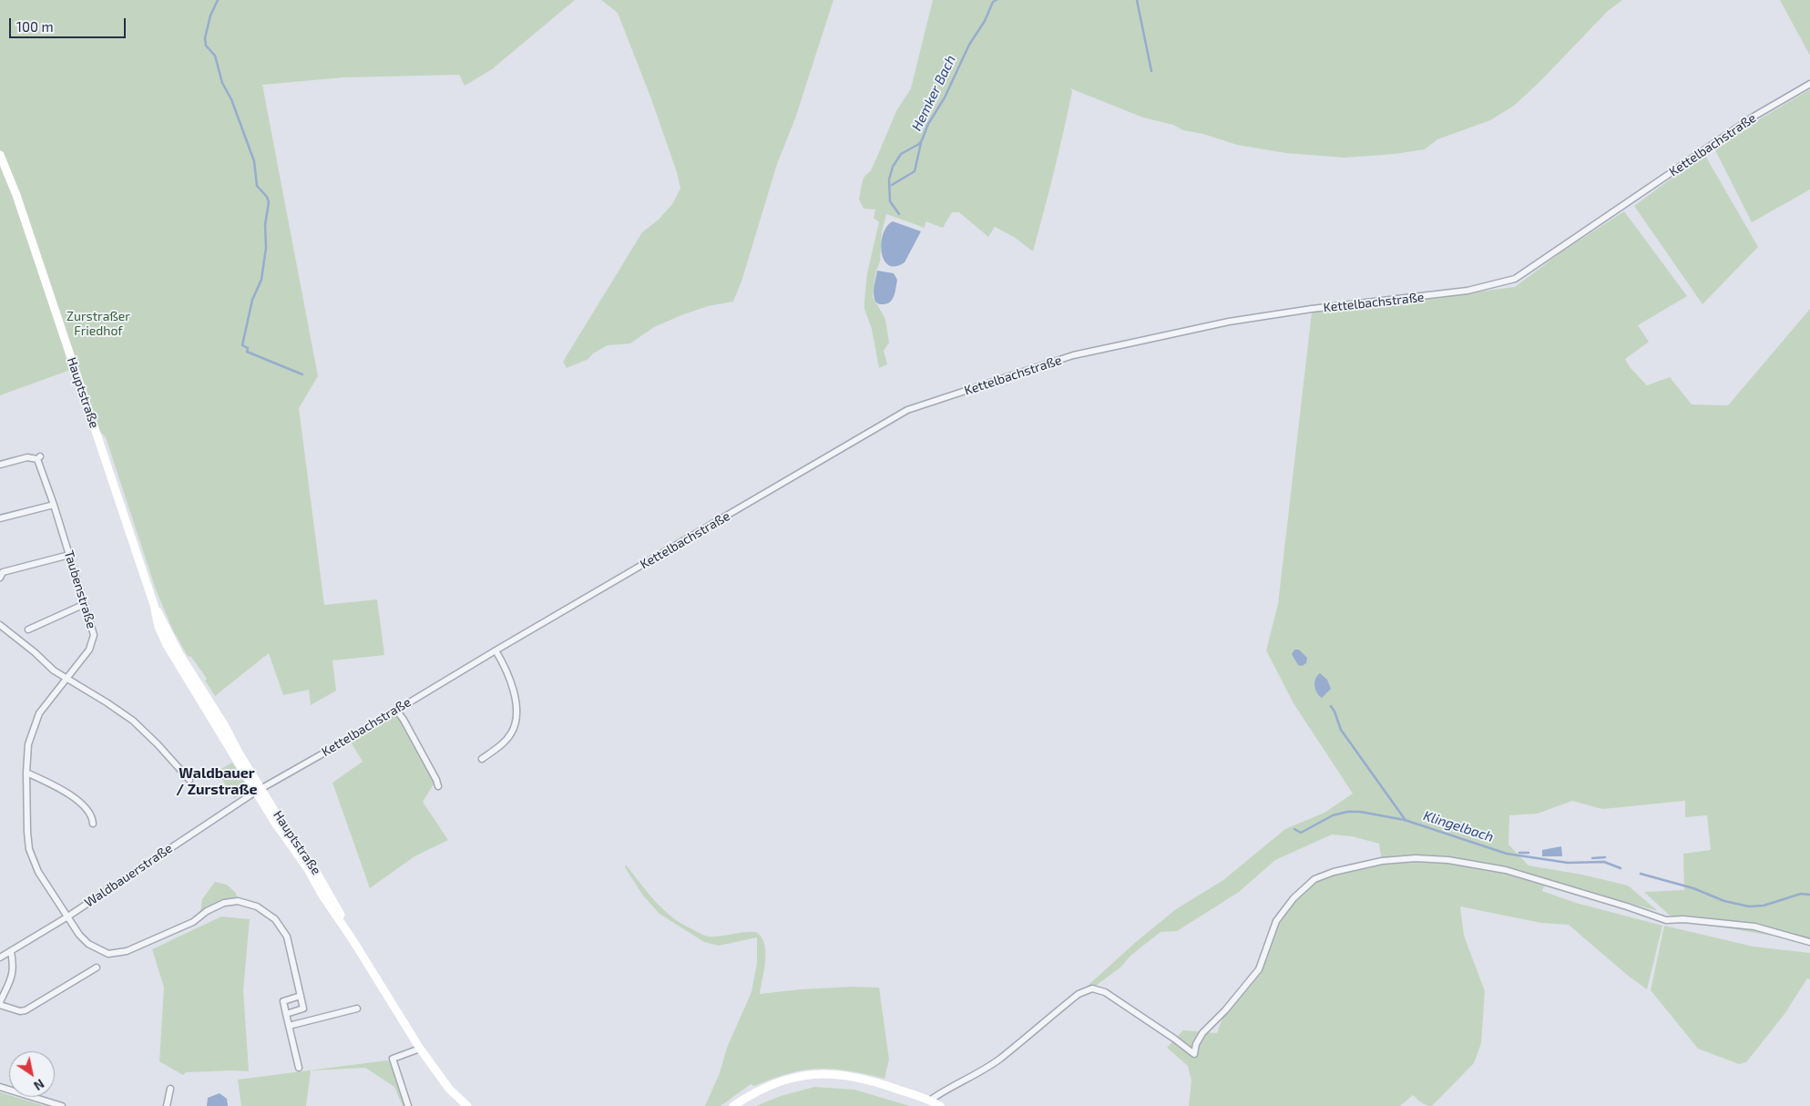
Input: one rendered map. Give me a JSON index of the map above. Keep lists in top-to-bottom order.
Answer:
{
  "streets": {
    "main road": ["Hauptstraße"],
    "street": ["Kettelbachstraße", "Taubenstraße", "Waldbauerstraße"]
  },
  "crossings": [
    ["Kettelbachstraße", "Hauptstraße"],
    ["Kettelbachstraße", "Waldbauerstraße"],
    ["Hauptstraße", "Waldbauerstraße"],
    ["Taubenstraße", "Waldbauerstraße"]
  ],
  "districts": ["Waldbauer / Zurstraße"],
  "water": ["Hemker Bach", "Klingelbach"],
  "parks": ["Zurstraßer Friedhof"],
  "scale_bar": "100 m",
  "north": "bottom right"
}
